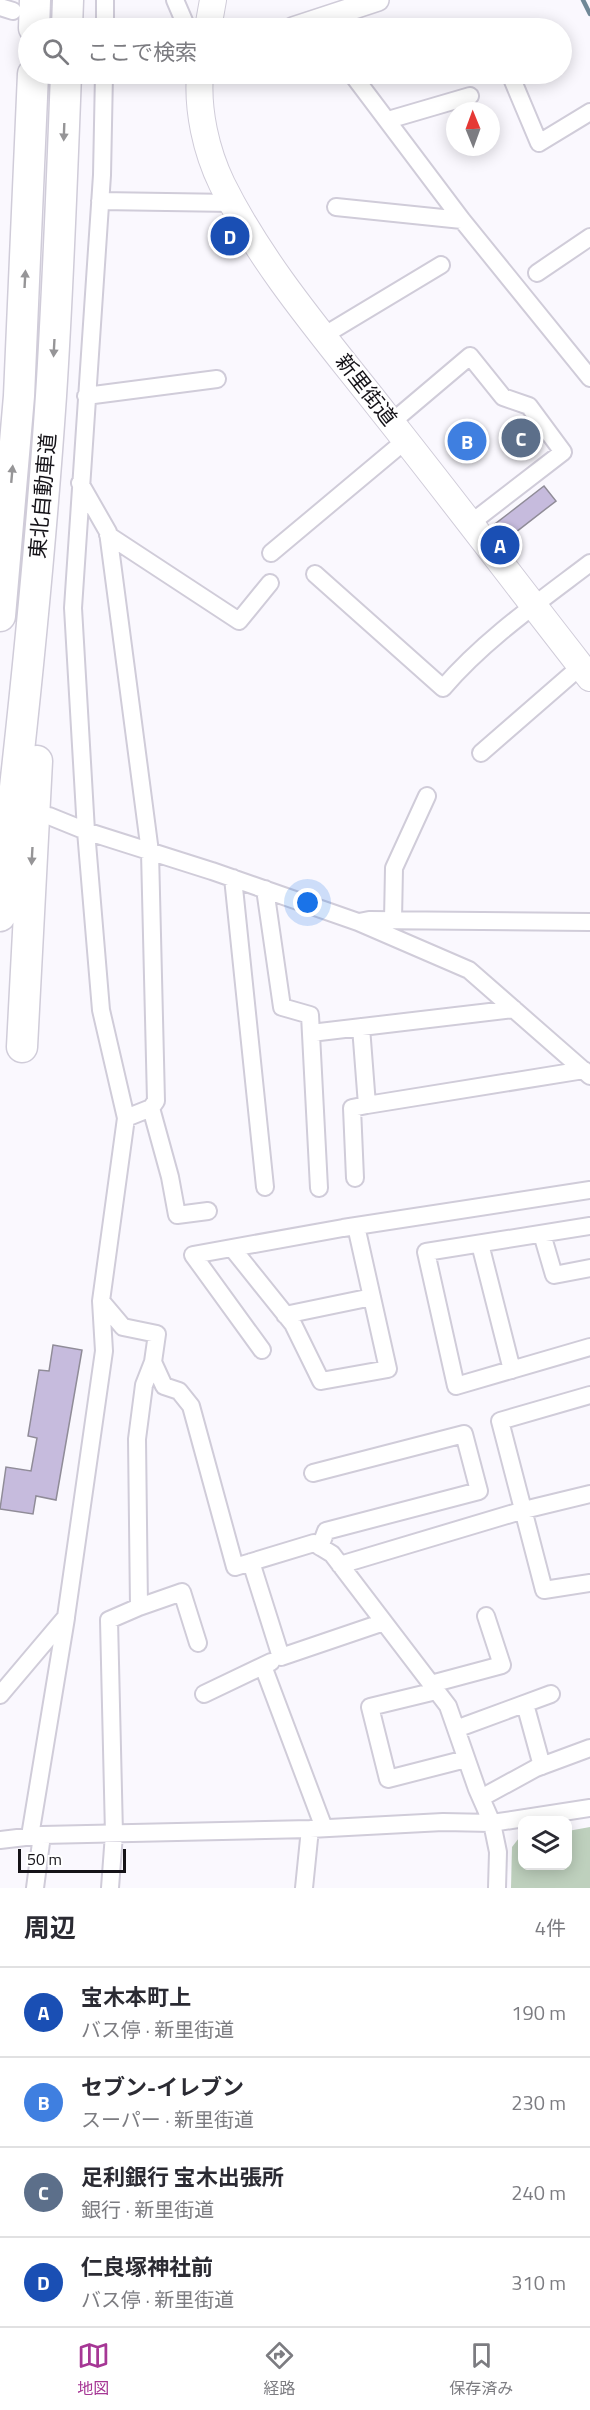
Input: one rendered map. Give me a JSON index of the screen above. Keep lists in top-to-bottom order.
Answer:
{
  "streets": {
    "highway": ["東北自動車道"],
    "main road": ["新里街道"]
  },
  "scale_bar": "50 m",
  "north": "top",
  "page": {
    "search": "ここで検索",
    "pins": [
      "D",
      "C",
      "B",
      "A"
    ],
    "scale": "50 m",
    "heading": ["周辺", "4件"],
    "list": [
      {
        "mark": "A",
        "name": "宝木本町上",
        "note": "バス停 · 新里街道",
        "value": "190 m"
      },
      {
        "mark": "B",
        "name": "セブン-イレブン",
        "note": "スーパー · 新里街道",
        "value": "230 m"
      },
      {
        "mark": "C",
        "name": "足利銀行 宝木出張所",
        "note": "銀行 · 新里街道",
        "value": "240 m"
      },
      {
        "mark": "D",
        "name": "仁良塚神社前",
        "note": "バス停 · 新里街道",
        "value": "310 m"
      }
    ],
    "nav": ["地図", "経路", "保存済み"]
  }
}
